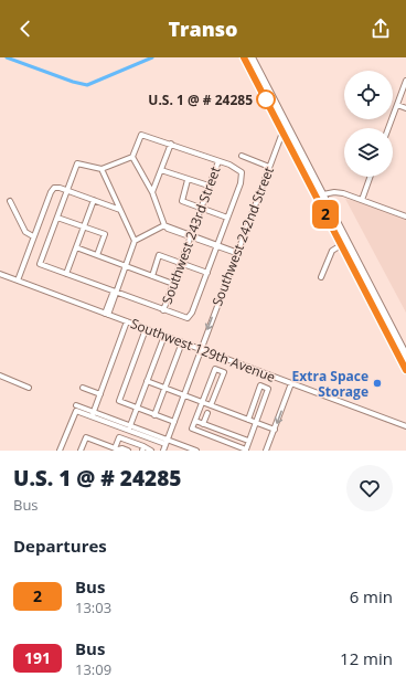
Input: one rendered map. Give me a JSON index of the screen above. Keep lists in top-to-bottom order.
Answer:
{
  "streets": {
    "street": ["Southwest 243rd Street", "Southwest 242nd Street", "Southwest 129th Avenue"]
  },
  "crossings": [
    ["Southwest 242nd Street", "Southwest 129th Avenue"]
  ],
  "places": ["U.S. 1 @ # 24285", "Extra Space Storage"],
  "lines": ["bus line 2"],
  "page": {
    "header": "Transo",
    "on_map": "2",
    "heading": [
      ["U.S. 1 @ # 24285", "Bus"],
      "Departures"
    ],
    "list": [
      {
        "mark": "2",
        "name": "Bus",
        "note": "13:03",
        "value": "6 min"
      },
      {
        "mark": "191",
        "name": "Bus",
        "note": "13:09",
        "value": "12 min"
      }
    ]
  }
}
